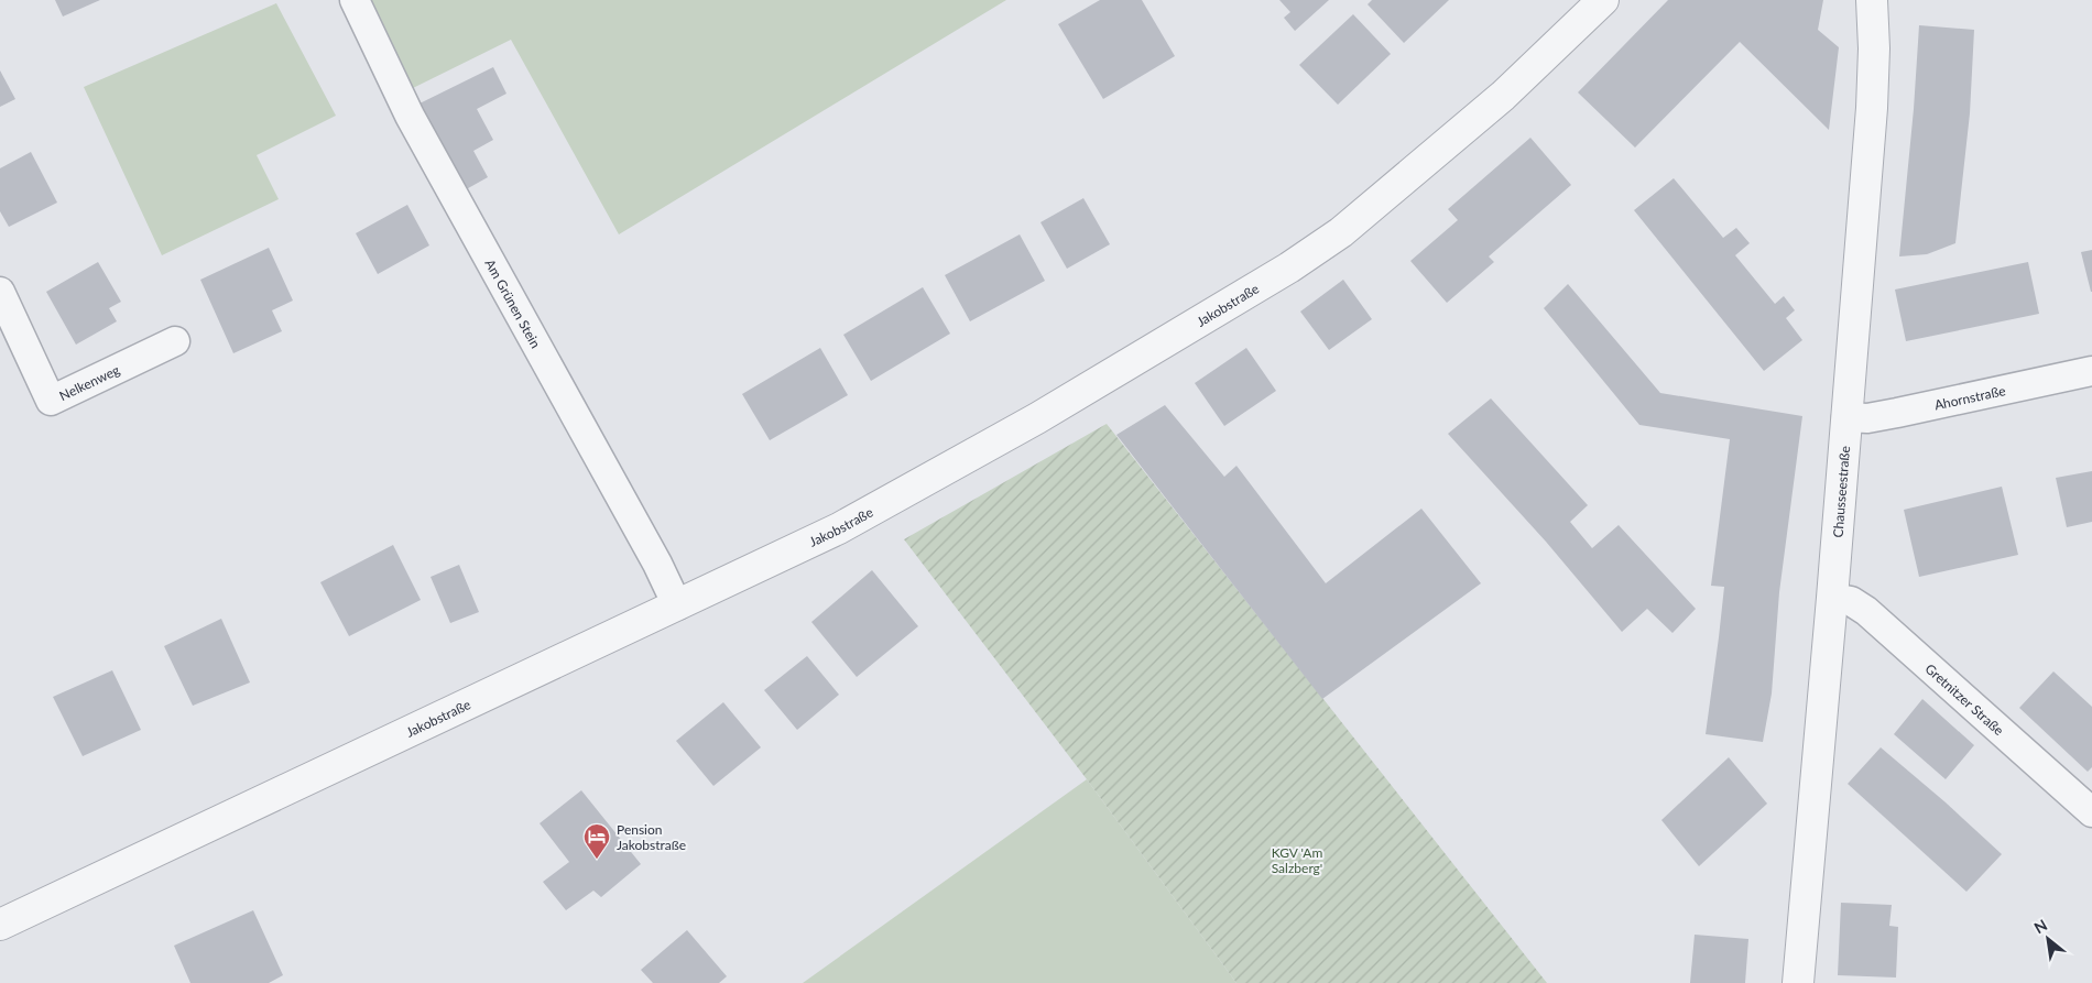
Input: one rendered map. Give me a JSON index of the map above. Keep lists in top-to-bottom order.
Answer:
{
  "streets": {
    "street": [
      "Am Grünen Stein",
      "Jakobstraße",
      "Nelkenweg",
      "Ahornstraße",
      "Chausseestraße",
      "Gretnitzer Straße"
    ]
  },
  "crossings": [
    ["Am Grünen Stein", "Jakobstraße"],
    ["Ahornstraße", "Chausseestraße"],
    ["Chausseestraße", "Gretnitzer Straße"]
  ],
  "parks": ["KGV 'Am Salzberg'"],
  "places": {
    "hotel": ["Pension Jakobstraße"]
  },
  "north": "top left"
}
